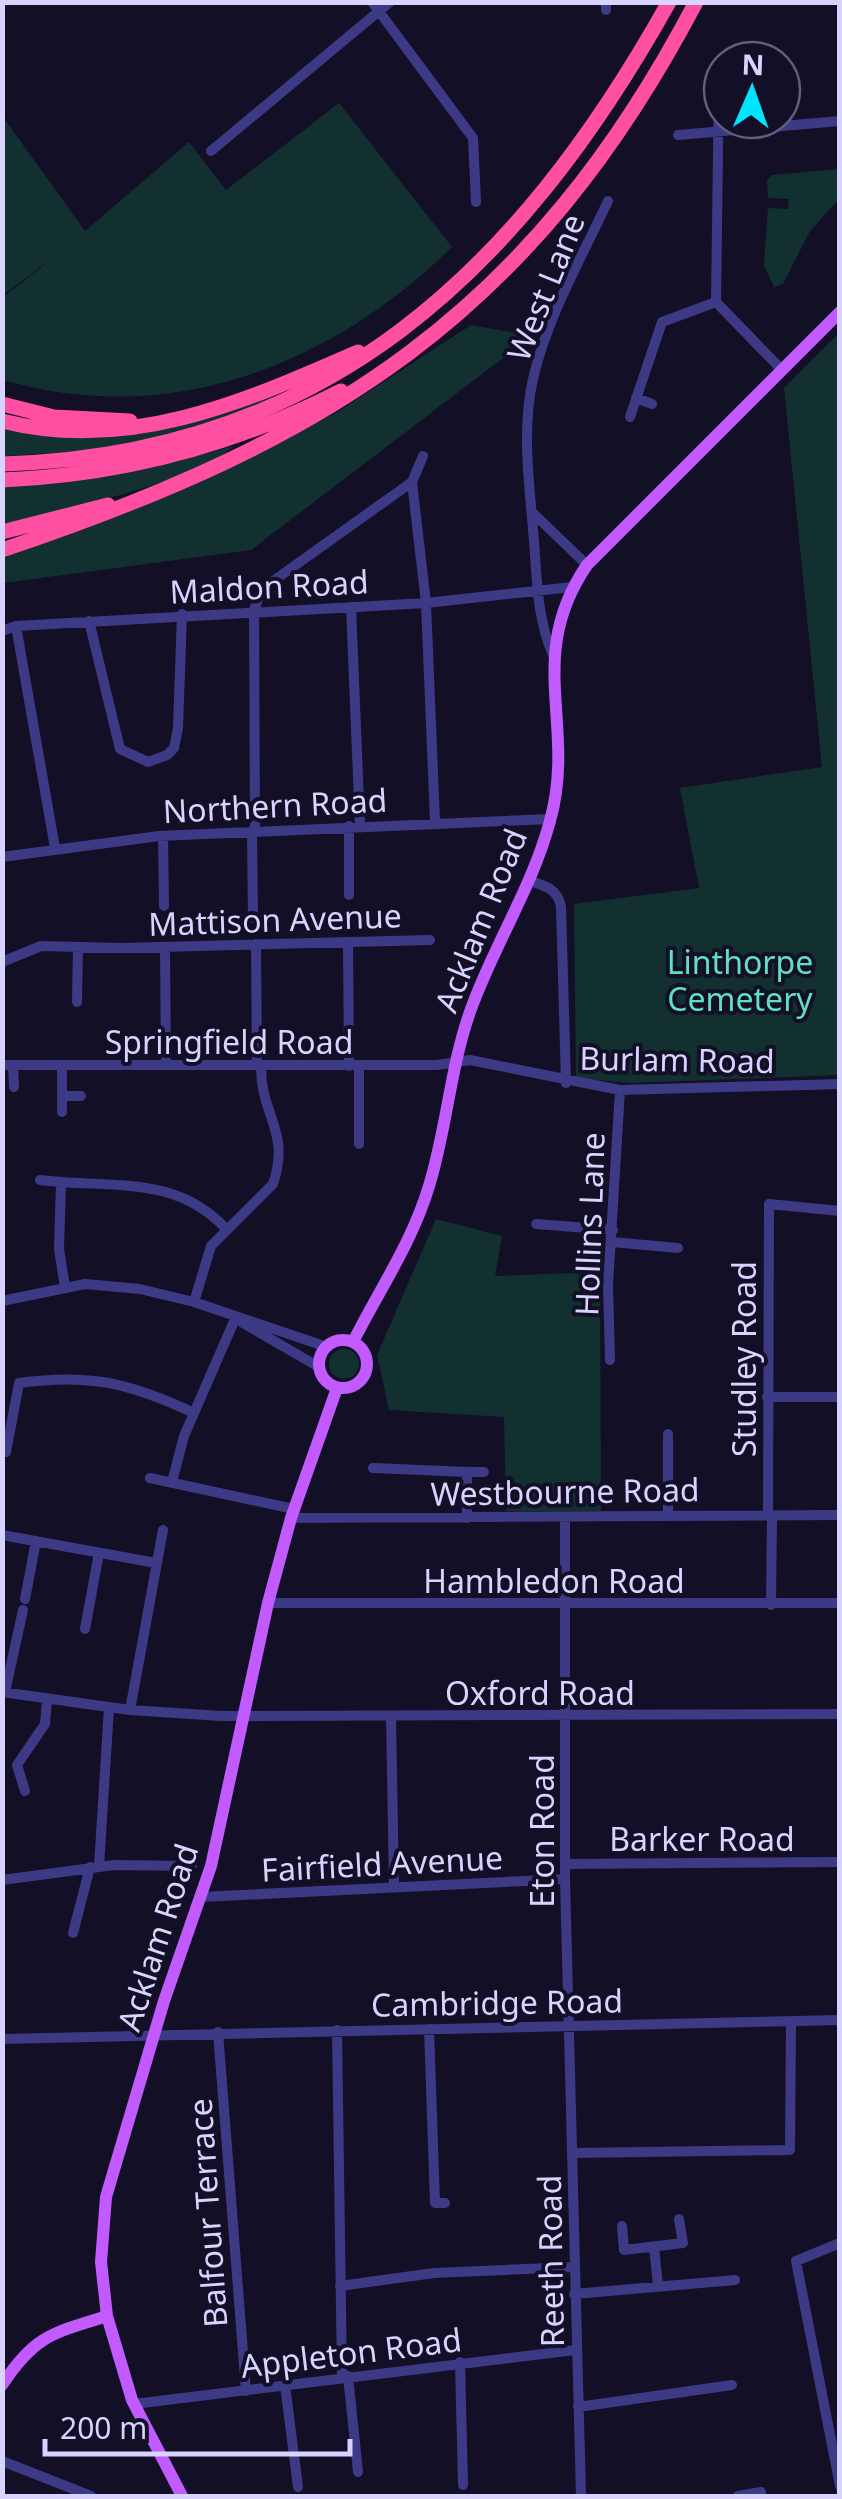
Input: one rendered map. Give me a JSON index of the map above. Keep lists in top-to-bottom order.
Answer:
{
  "streets": {
    "main road": ["Acklam Road"],
    "street": [
      "West Lane",
      "Maldon Road",
      "Northern Road",
      "Mattison Avenue",
      "Springfield Road",
      "Burlam Road",
      "Hollins Lane",
      "Studley Road",
      "Westbourne Road",
      "Hambledon Road",
      "Oxford Road",
      "Eton Road",
      "Barker Road",
      "Fairfield Avenue",
      "Cambridge Road",
      "Balfour Terrace",
      "Reeth Road",
      "Appleton Road"
    ]
  },
  "crossings": [
    ["West Lane", "Maldon Road"],
    ["West Lane", "Acklam Road"],
    ["Maldon Road", "Acklam Road"],
    ["Northern Road", "Acklam Road"],
    ["Acklam Road", "Springfield Road"],
    ["Acklam Road", "Burlam Road"],
    ["Acklam Road", "Westbourne Road"],
    ["Acklam Road", "Hambledon Road"],
    ["Acklam Road", "Oxford Road"],
    ["Acklam Road", "Fairfield Avenue"],
    ["Acklam Road", "Cambridge Road"],
    ["Acklam Road", "Appleton Road"],
    ["Springfield Road", "Burlam Road"],
    ["Burlam Road", "Hollins Lane"],
    ["Studley Road", "Westbourne Road"],
    ["Studley Road", "Hambledon Road"],
    ["Westbourne Road", "Eton Road"],
    ["Hambledon Road", "Eton Road"],
    ["Oxford Road", "Eton Road"],
    ["Eton Road", "Barker Road"],
    ["Eton Road", "Fairfield Avenue"],
    ["Eton Road", "Cambridge Road"],
    ["Eton Road", "Reeth Road"],
    ["Cambridge Road", "Balfour Terrace"],
    ["Cambridge Road", "Reeth Road"],
    ["Balfour Terrace", "Appleton Road"],
    ["Reeth Road", "Appleton Road"]
  ],
  "parks": ["Linthorpe Cemetery"],
  "scale_bar": "200 m",
  "north": "top"
}
